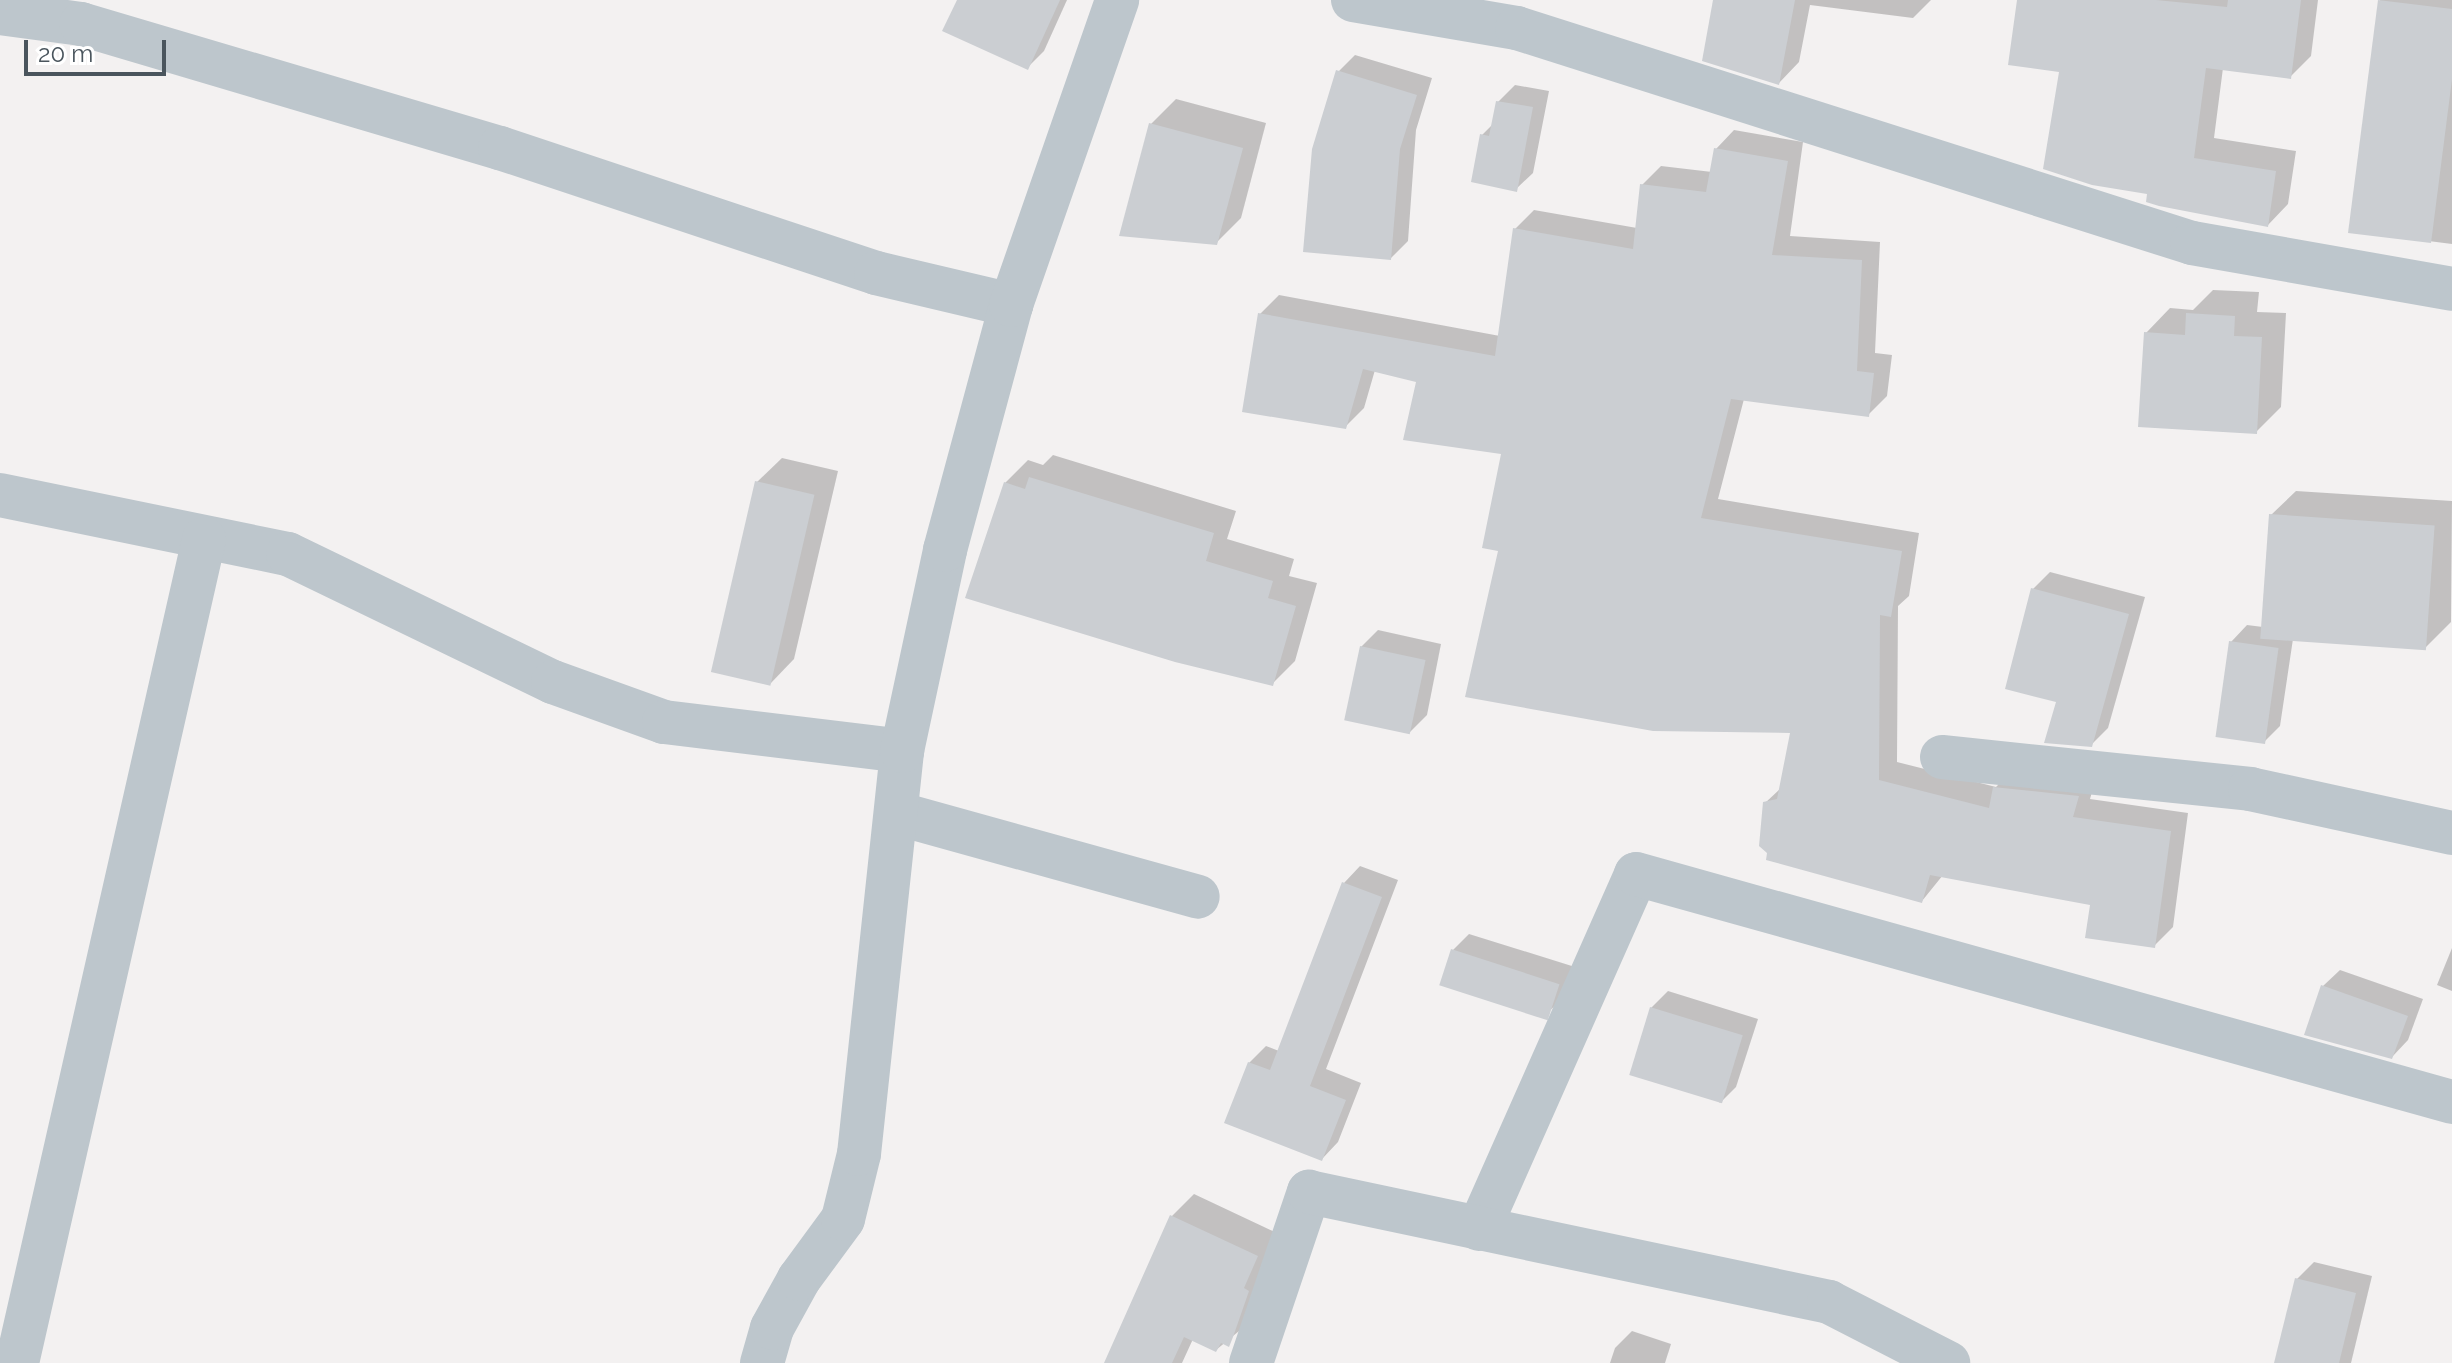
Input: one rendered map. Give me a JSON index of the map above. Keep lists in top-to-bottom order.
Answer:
{
  "scale_bar": "20 m"
}
